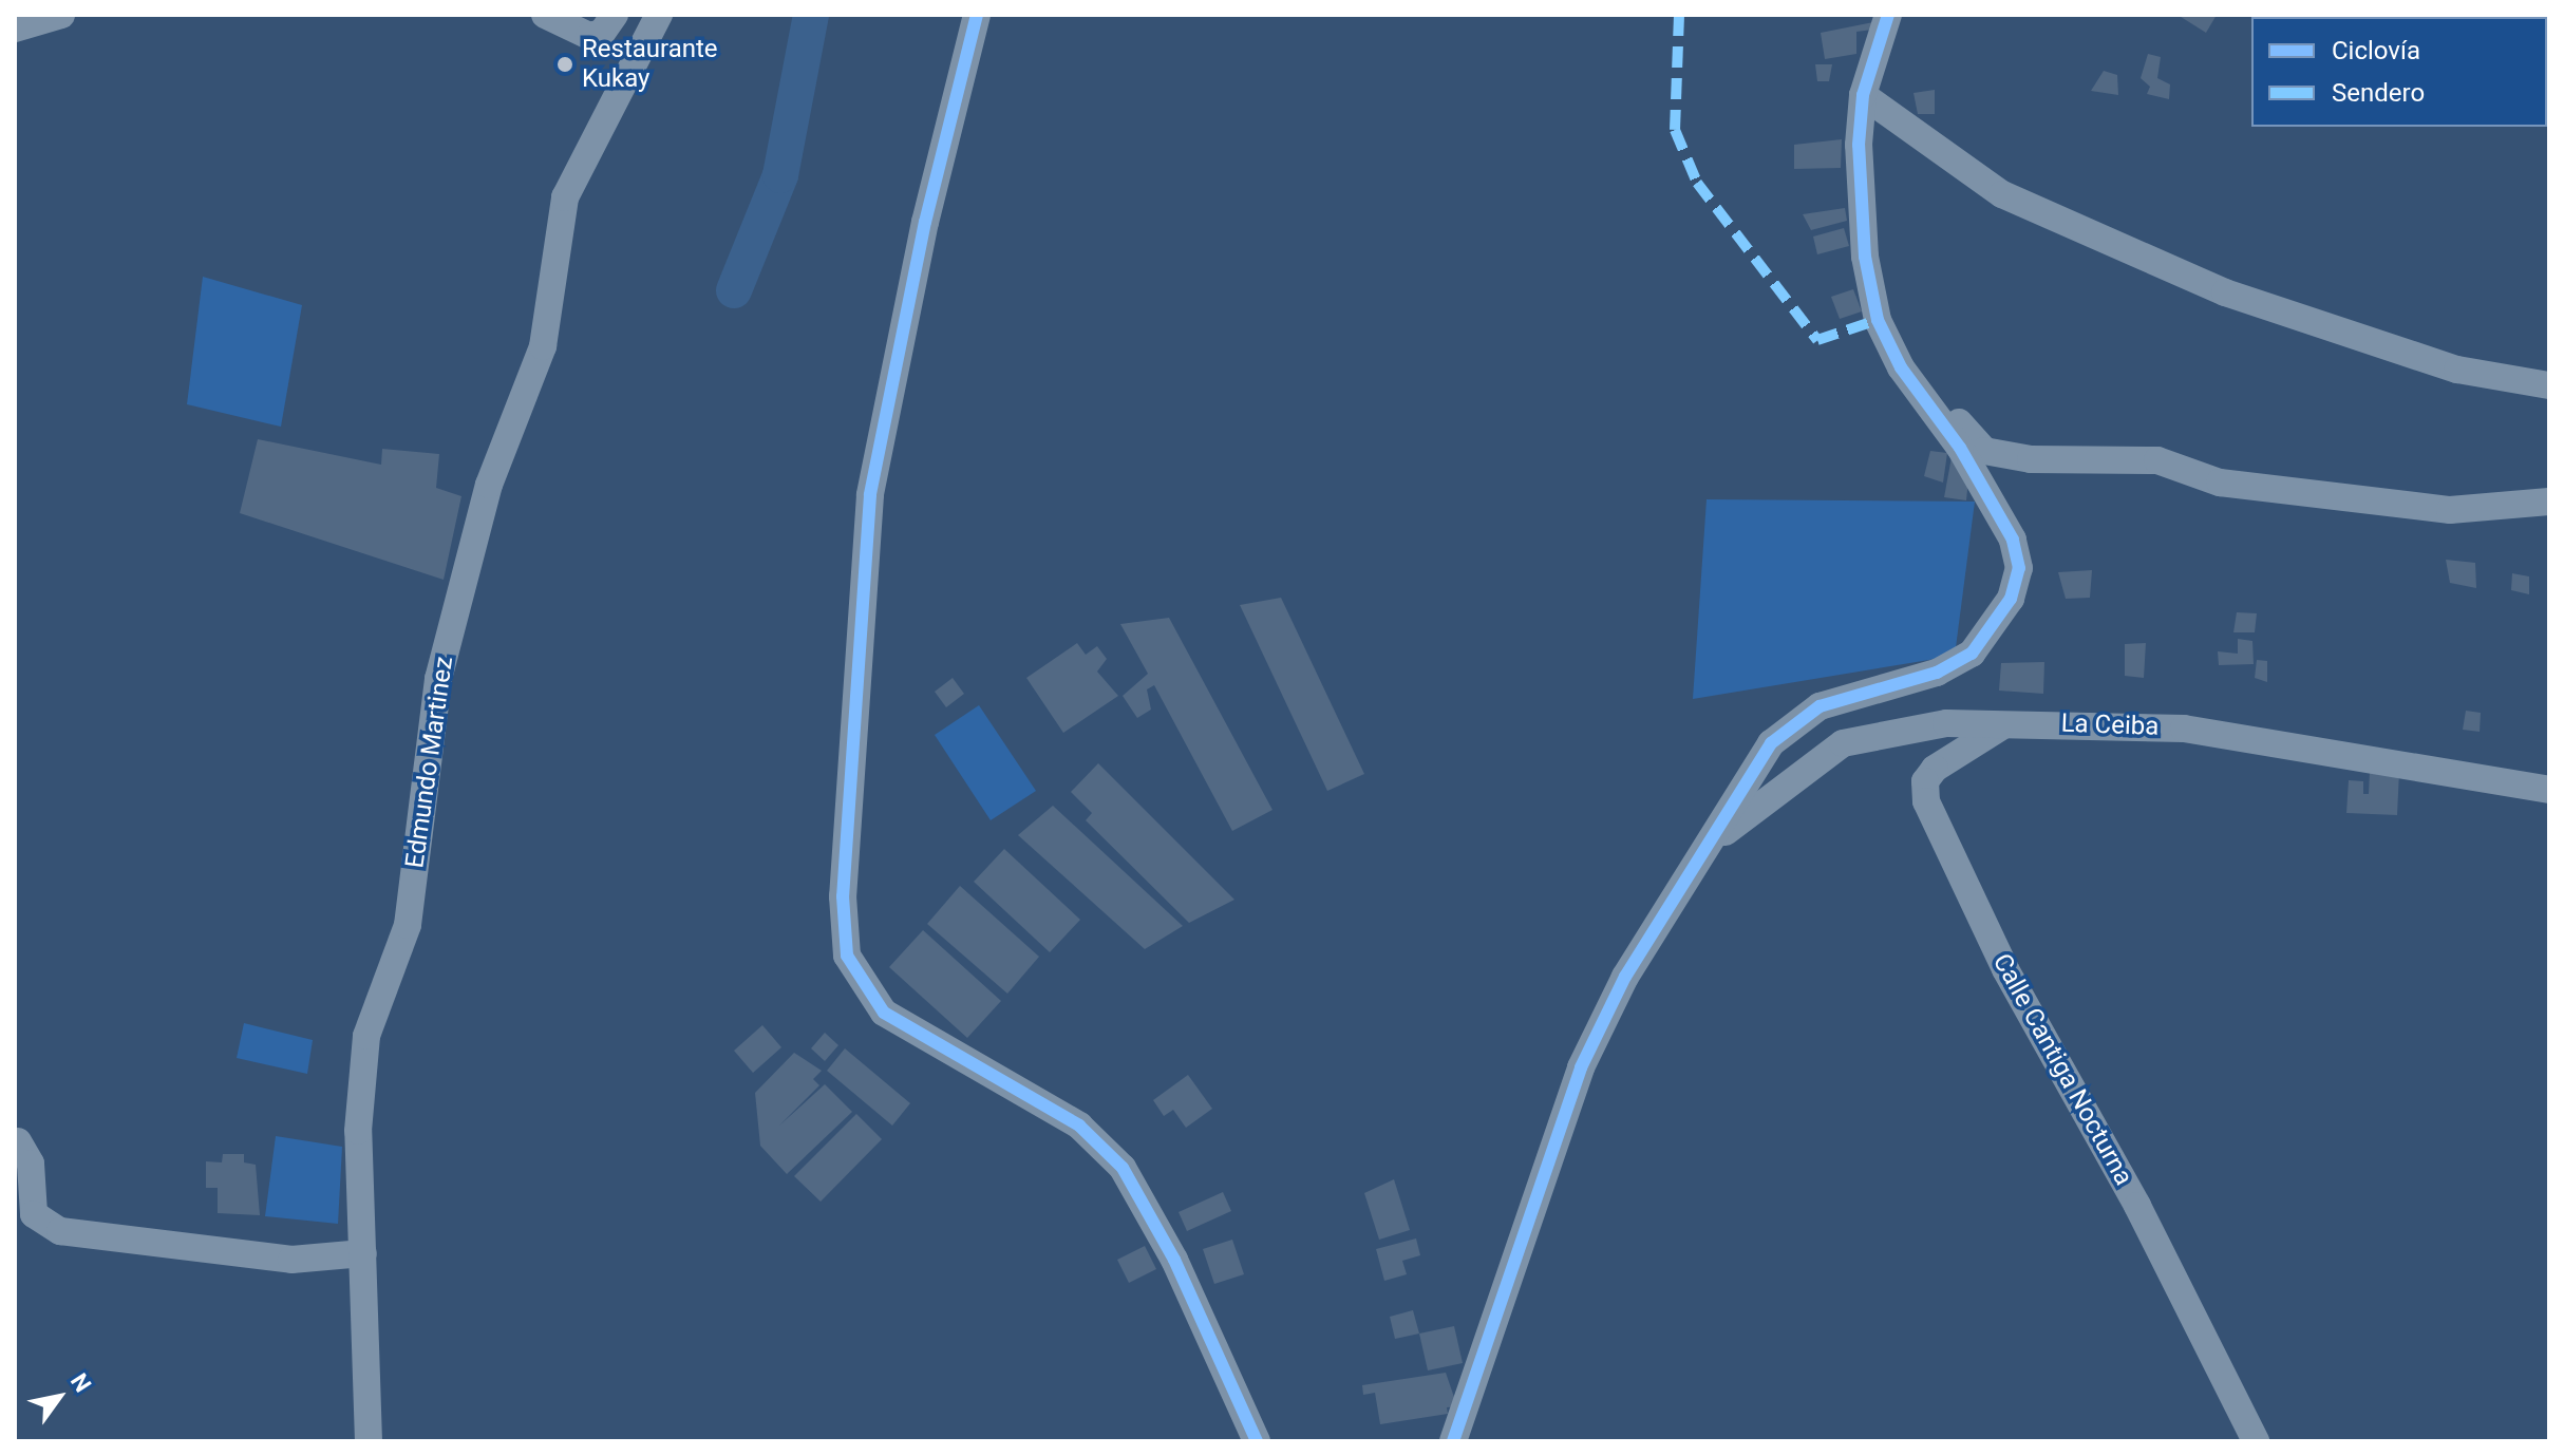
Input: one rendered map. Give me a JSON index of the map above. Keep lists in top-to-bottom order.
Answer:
{
  "streets": {
    "street": ["La Ceiba", "Edmundo Martinez", "Calle Cantiga Nocturna"]
  },
  "crossings": [
    ["La Ceiba", "Calle Cantiga Nocturna"]
  ],
  "places": ["Restaurante Kukay"],
  "legend": ["Ciclovía", "Sendero"],
  "north": "top right"
}
